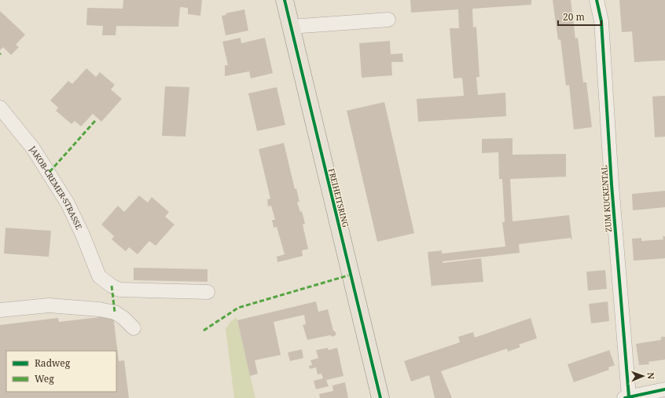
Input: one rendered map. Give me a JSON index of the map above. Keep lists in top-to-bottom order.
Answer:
{
  "streets": {
    "main road": ["FREIHEITSRING"],
    "street": ["JAKOB-CREMER-STRASSE", "ZUM KUCKENTAL"]
  },
  "legend": ["Radweg", "Weg"],
  "scale_bar": "20 m",
  "north": "right"
}
